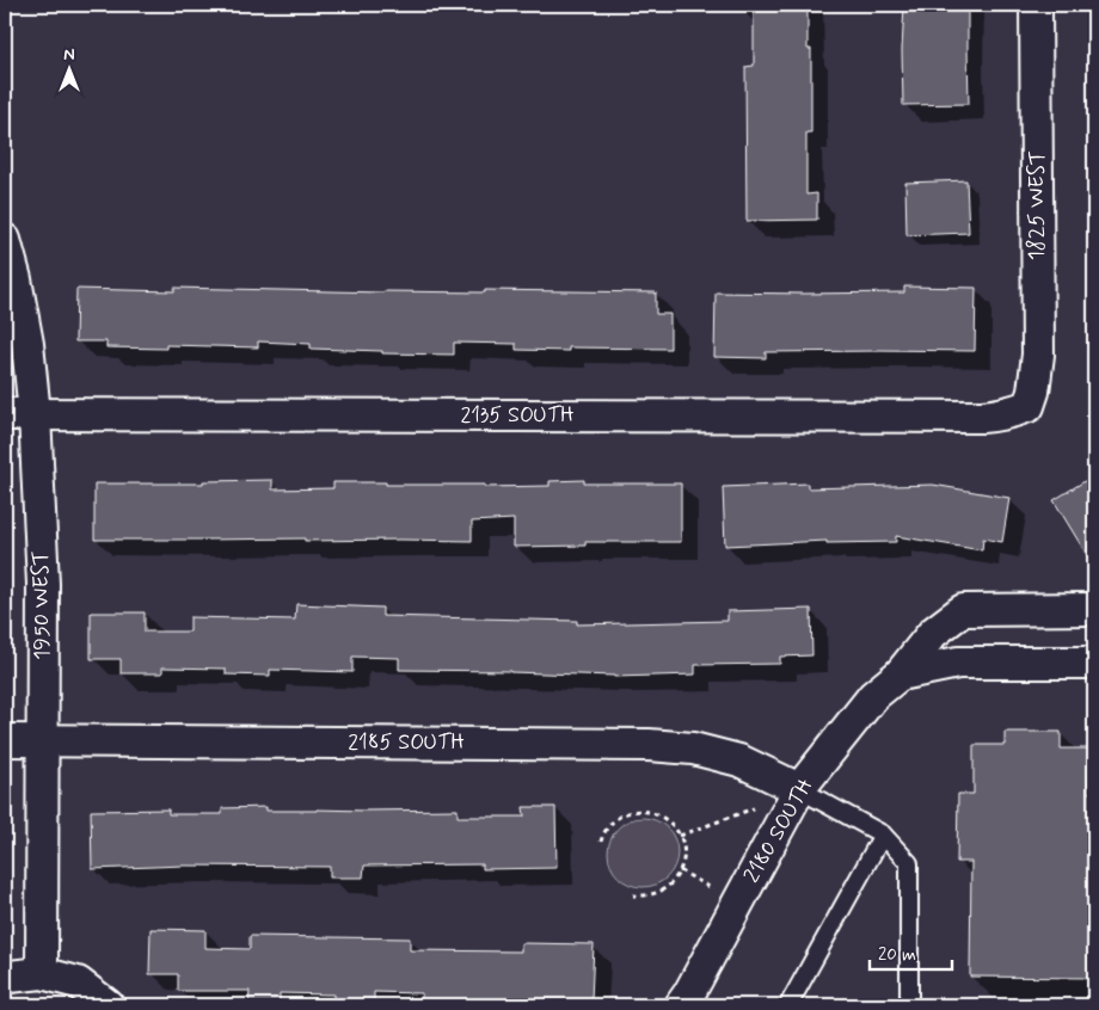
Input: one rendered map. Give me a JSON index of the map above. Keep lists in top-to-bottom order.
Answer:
{
  "streets": {
    "street": [
      "1825 WEST",
      "2135 SOUTH",
      "1950 WEST",
      "2185 SOUTH",
      "2180 SOUTH"
    ]
  },
  "crossings": [
    ["1825 WEST", "2135 SOUTH"],
    ["2135 SOUTH", "1950 WEST"],
    ["1950 WEST", "2185 SOUTH"],
    ["2185 SOUTH", "2180 SOUTH"]
  ],
  "scale_bar": "20 m",
  "north": "top"
}
